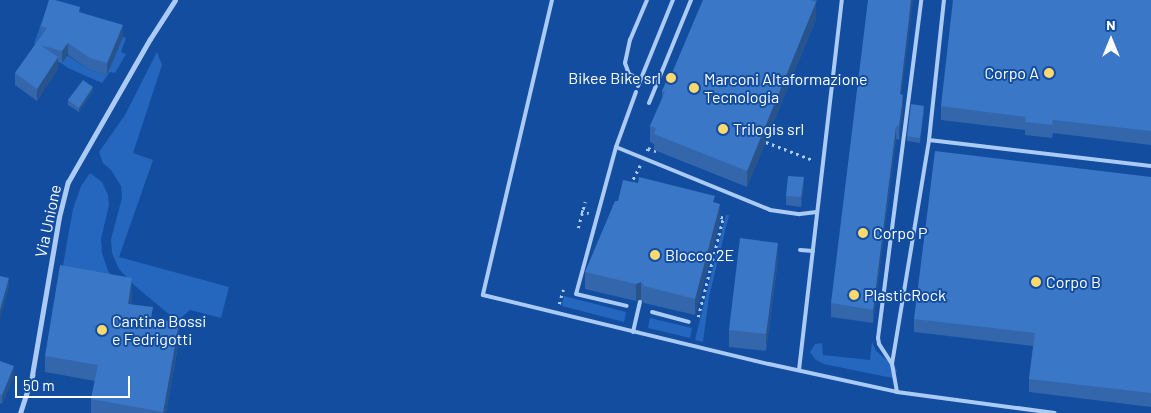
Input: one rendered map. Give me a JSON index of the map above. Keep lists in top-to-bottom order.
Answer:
{
  "streets": {
    "street": ["Via Unione"]
  },
  "places": [
    "Corpo A",
    "Bikee Bike srl",
    "Marconi Altaformazione Tecnologia",
    "Trilogis srl",
    "Corpo P",
    "Blocco 2E",
    "Corpo B",
    "PlasticRock",
    "Cantina Bossi e Fedrigotti"
  ],
  "scale_bar": "50 m",
  "north": "top"
}
